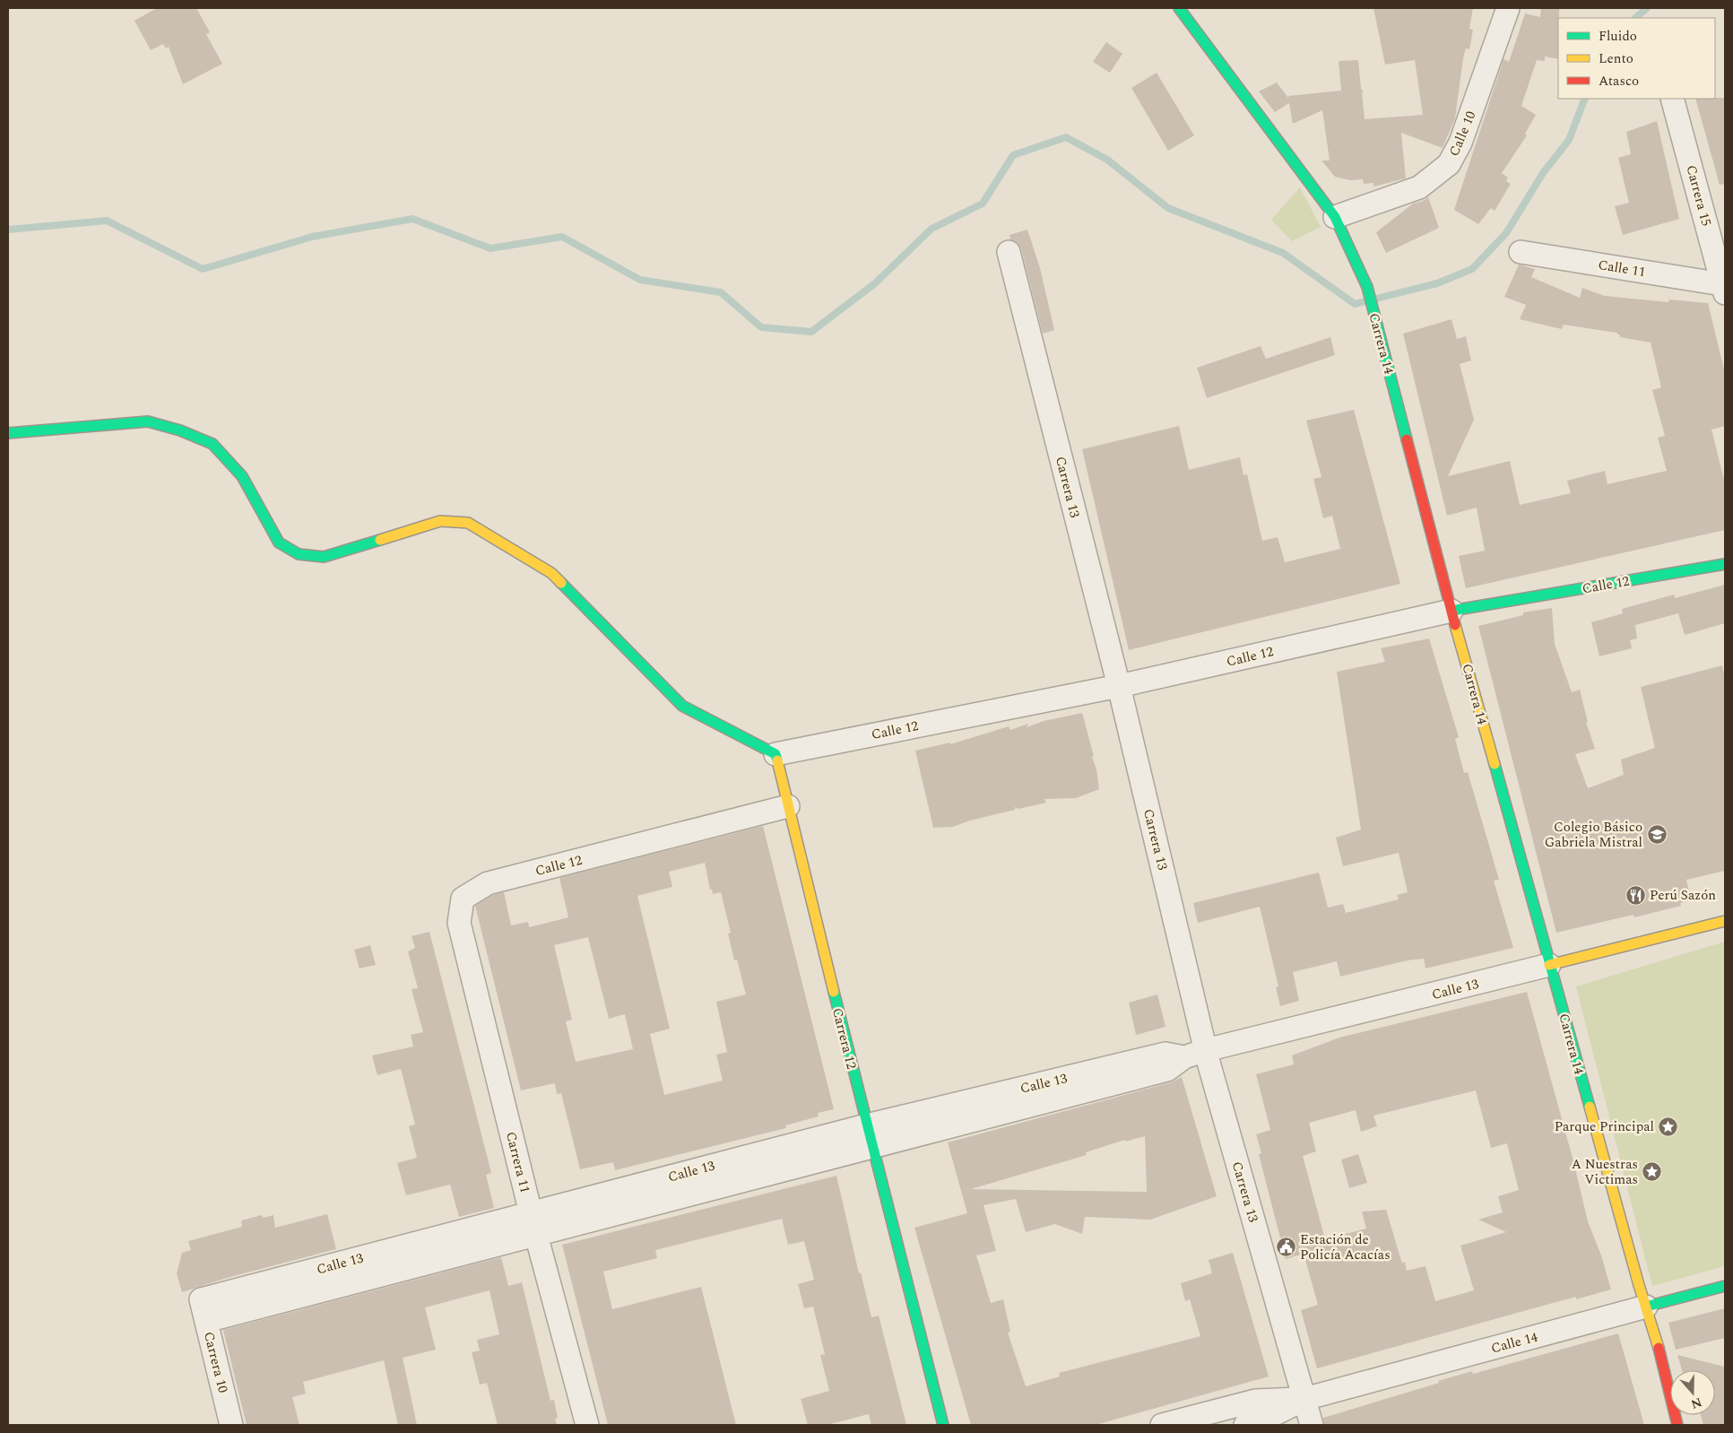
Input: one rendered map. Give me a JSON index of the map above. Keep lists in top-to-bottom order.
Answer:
{
  "streets": {
    "street": [
      "Calle 10",
      "Carrera 15",
      "Calle 11",
      "Carrera 14",
      "Carrera 13",
      "Calle 12",
      "Calle 13",
      "Carrera 12",
      "Carrera 11",
      "Calle 14",
      "Carrera 10"
    ]
  },
  "crossings": [
    ["Calle 10", "Carrera 14"],
    ["Carrera 15", "Calle 11"],
    ["Carrera 14", "Calle 12"],
    ["Carrera 14", "Calle 13"],
    ["Carrera 14", "Calle 14"],
    ["Carrera 13", "Calle 12"],
    ["Carrera 13", "Calle 13"],
    ["Carrera 13", "Calle 14"],
    ["Calle 12", "Carrera 12"],
    ["Calle 12", "Carrera 11"],
    ["Calle 13", "Carrera 12"],
    ["Calle 13", "Carrera 11"],
    ["Calle 13", "Carrera 10"]
  ],
  "places": {
    "school or university": ["Colegio Básico Gabriela Mistral"],
    "restaurant": ["Perú Sazón"],
    "place": ["Parque Principal", "A Nuestras Victimas"],
    "public building": ["Estación de Policía Acacías"]
  },
  "legend": ["Fluido", "Lento", "Atasco"],
  "north": "bottom"
}
